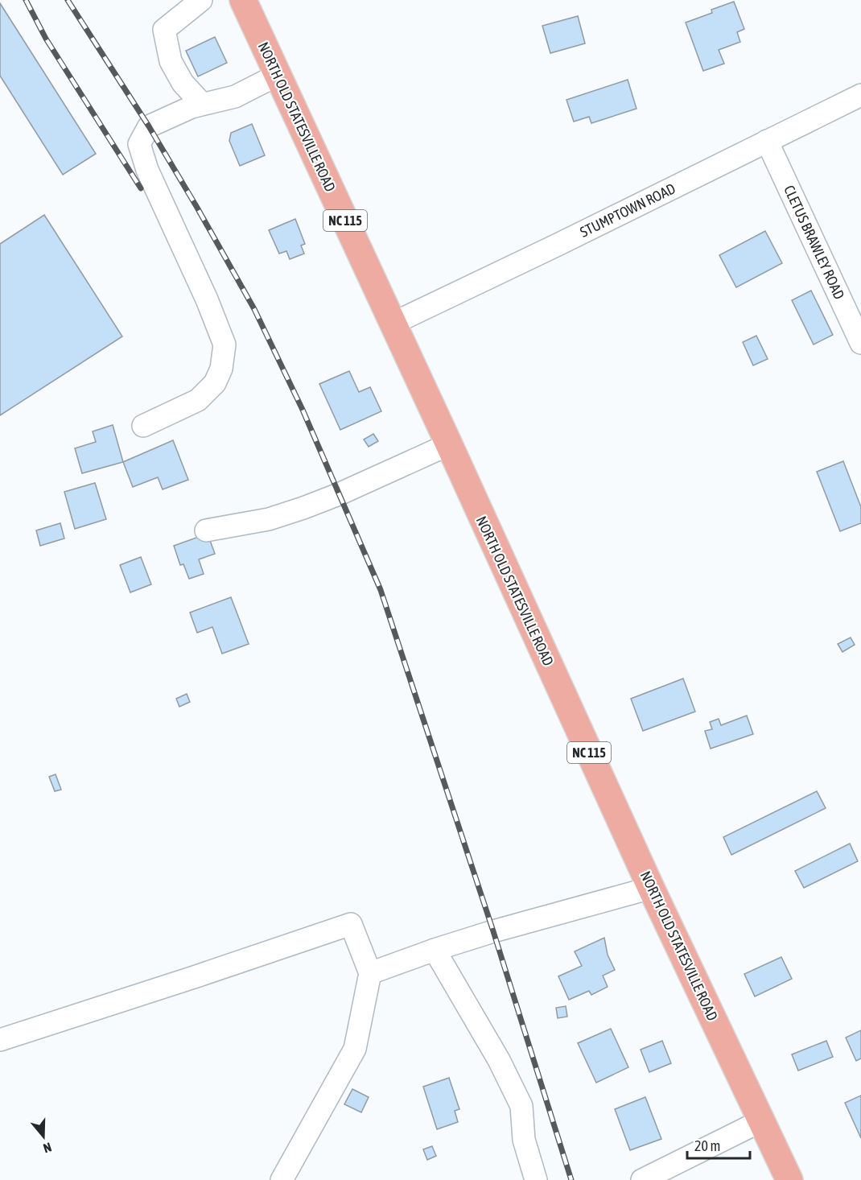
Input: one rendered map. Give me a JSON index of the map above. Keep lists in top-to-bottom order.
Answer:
{
  "streets": {
    "main road": ["NORTH OLD STATESVILLE ROAD", "NC 115"],
    "street": ["STUMPTOWN ROAD", "CLETUS BRAWLEY ROAD"]
  },
  "crossings": [
    ["NORTH OLD STATESVILLE ROAD", "STUMPTOWN ROAD"],
    ["STUMPTOWN ROAD", "CLETUS BRAWLEY ROAD"]
  ],
  "scale_bar": "20 m",
  "north": "bottom"
}
